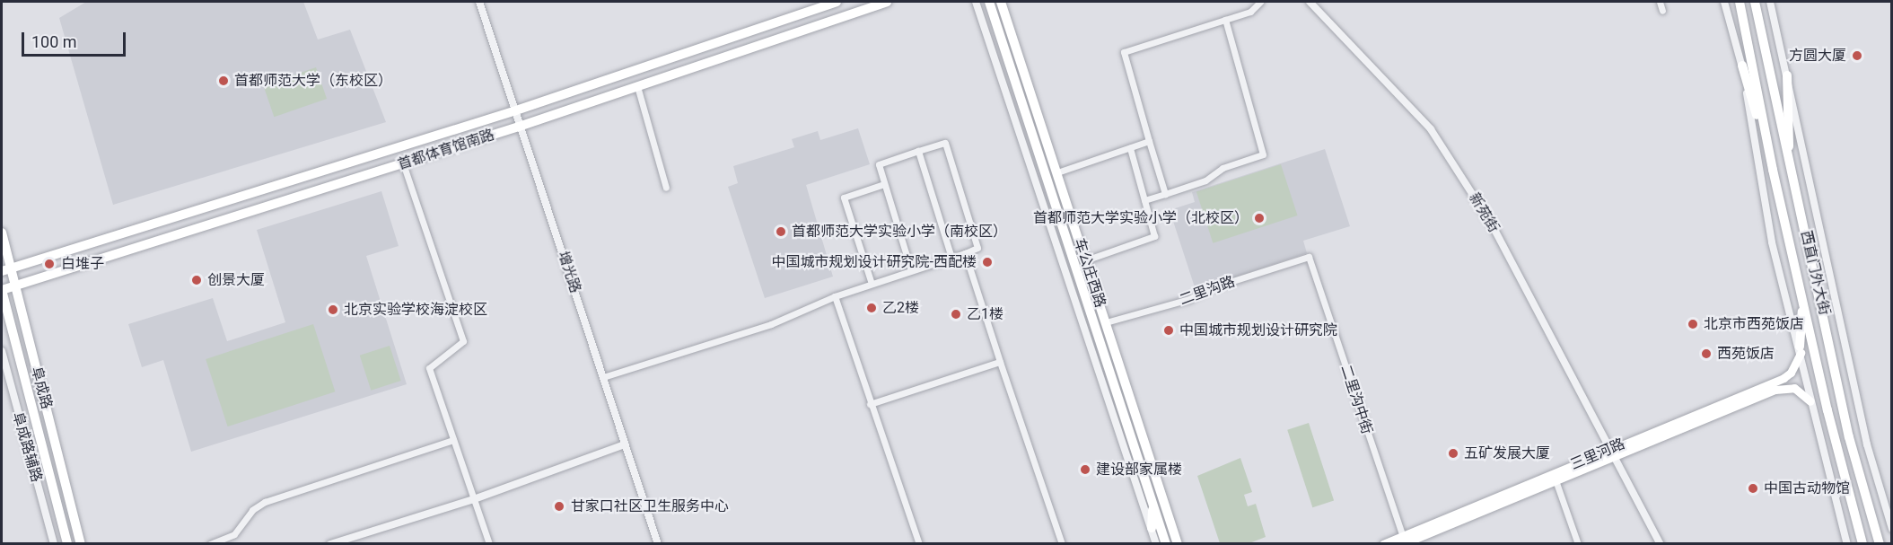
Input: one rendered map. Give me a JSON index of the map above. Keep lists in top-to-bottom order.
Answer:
{
  "streets": {
    "main road": [
      "首都体育馆南路",
      "车公庄西路",
      "西直门外大街",
      "阜成路",
      "三里河路"
    ],
    "street": [
      "新苑街",
      "增光路",
      "二里沟路",
      "二里沟中街",
      "阜成路辅路"
    ]
  },
  "crossings": [
    ["首都体育馆南路", "增光路"],
    ["首都体育馆南路", "阜成路"],
    ["新苑街", "三里河路"],
    ["车公庄西路", "二里沟路"],
    ["二里沟路", "二里沟中街"],
    ["二里沟中街", "三里河路"]
  ],
  "places": [
    "方圆大厦",
    "首都师范大学（东校区）",
    "首都师范大学实验小学（北校区）",
    "首都师范大学实验小学（南校区）",
    "中国城市规划设计研究院-西配楼",
    "白堆子",
    "创景大厦",
    "乙2楼",
    "北京实验学校海淀校区",
    "乙1楼",
    "北京市西苑饭店",
    "中国城市规划设计研究院",
    "西苑饭店",
    "五矿发展大厦",
    "建设部家属楼",
    "中国古动物馆",
    "甘家口社区卫生服务中心"
  ],
  "scale_bar": "100 m"
}
